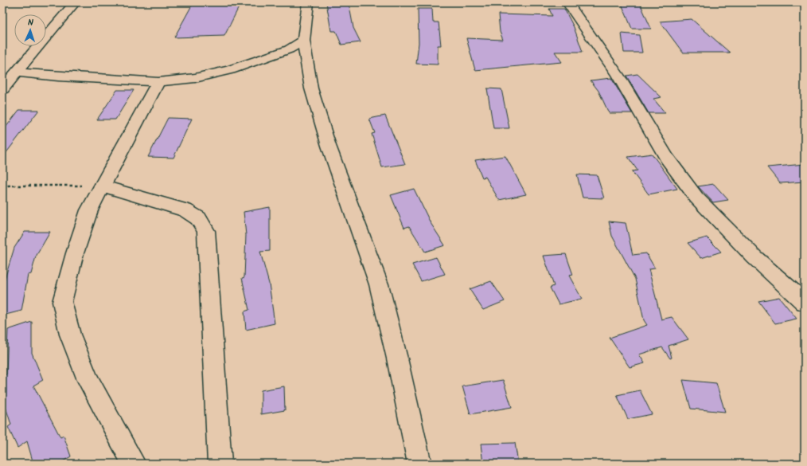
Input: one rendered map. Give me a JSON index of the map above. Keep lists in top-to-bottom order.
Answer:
{
  "north": "top"
}
